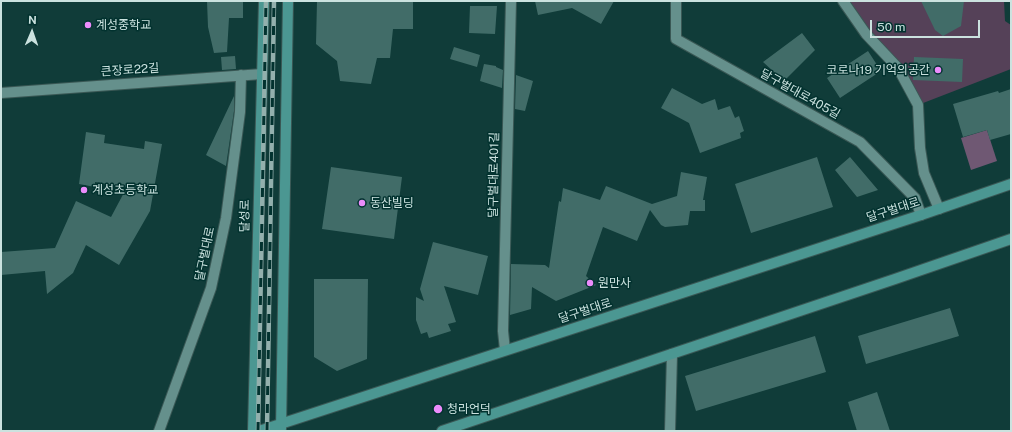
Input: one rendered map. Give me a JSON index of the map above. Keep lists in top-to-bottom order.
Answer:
{
  "streets": {
    "main road": ["달구벌대로", "달성로"],
    "street": ["큰장로22길", "달구벌대로405길", "달구벌대로401길"]
  },
  "crossings": [
    ["큰장로22길", "달구벌대로"],
    ["큰장로22길", "달성로"],
    ["달구벌대로405길", "달구벌대로"],
    ["달구벌대로401길", "달구벌대로"]
  ],
  "places": [
    "계성중학교",
    "코로나19 기억의공간",
    "계성초등학교",
    "동산빌딩",
    "원만사",
    "청라언덕"
  ],
  "scale_bar": "50 m",
  "north": "top"
}
